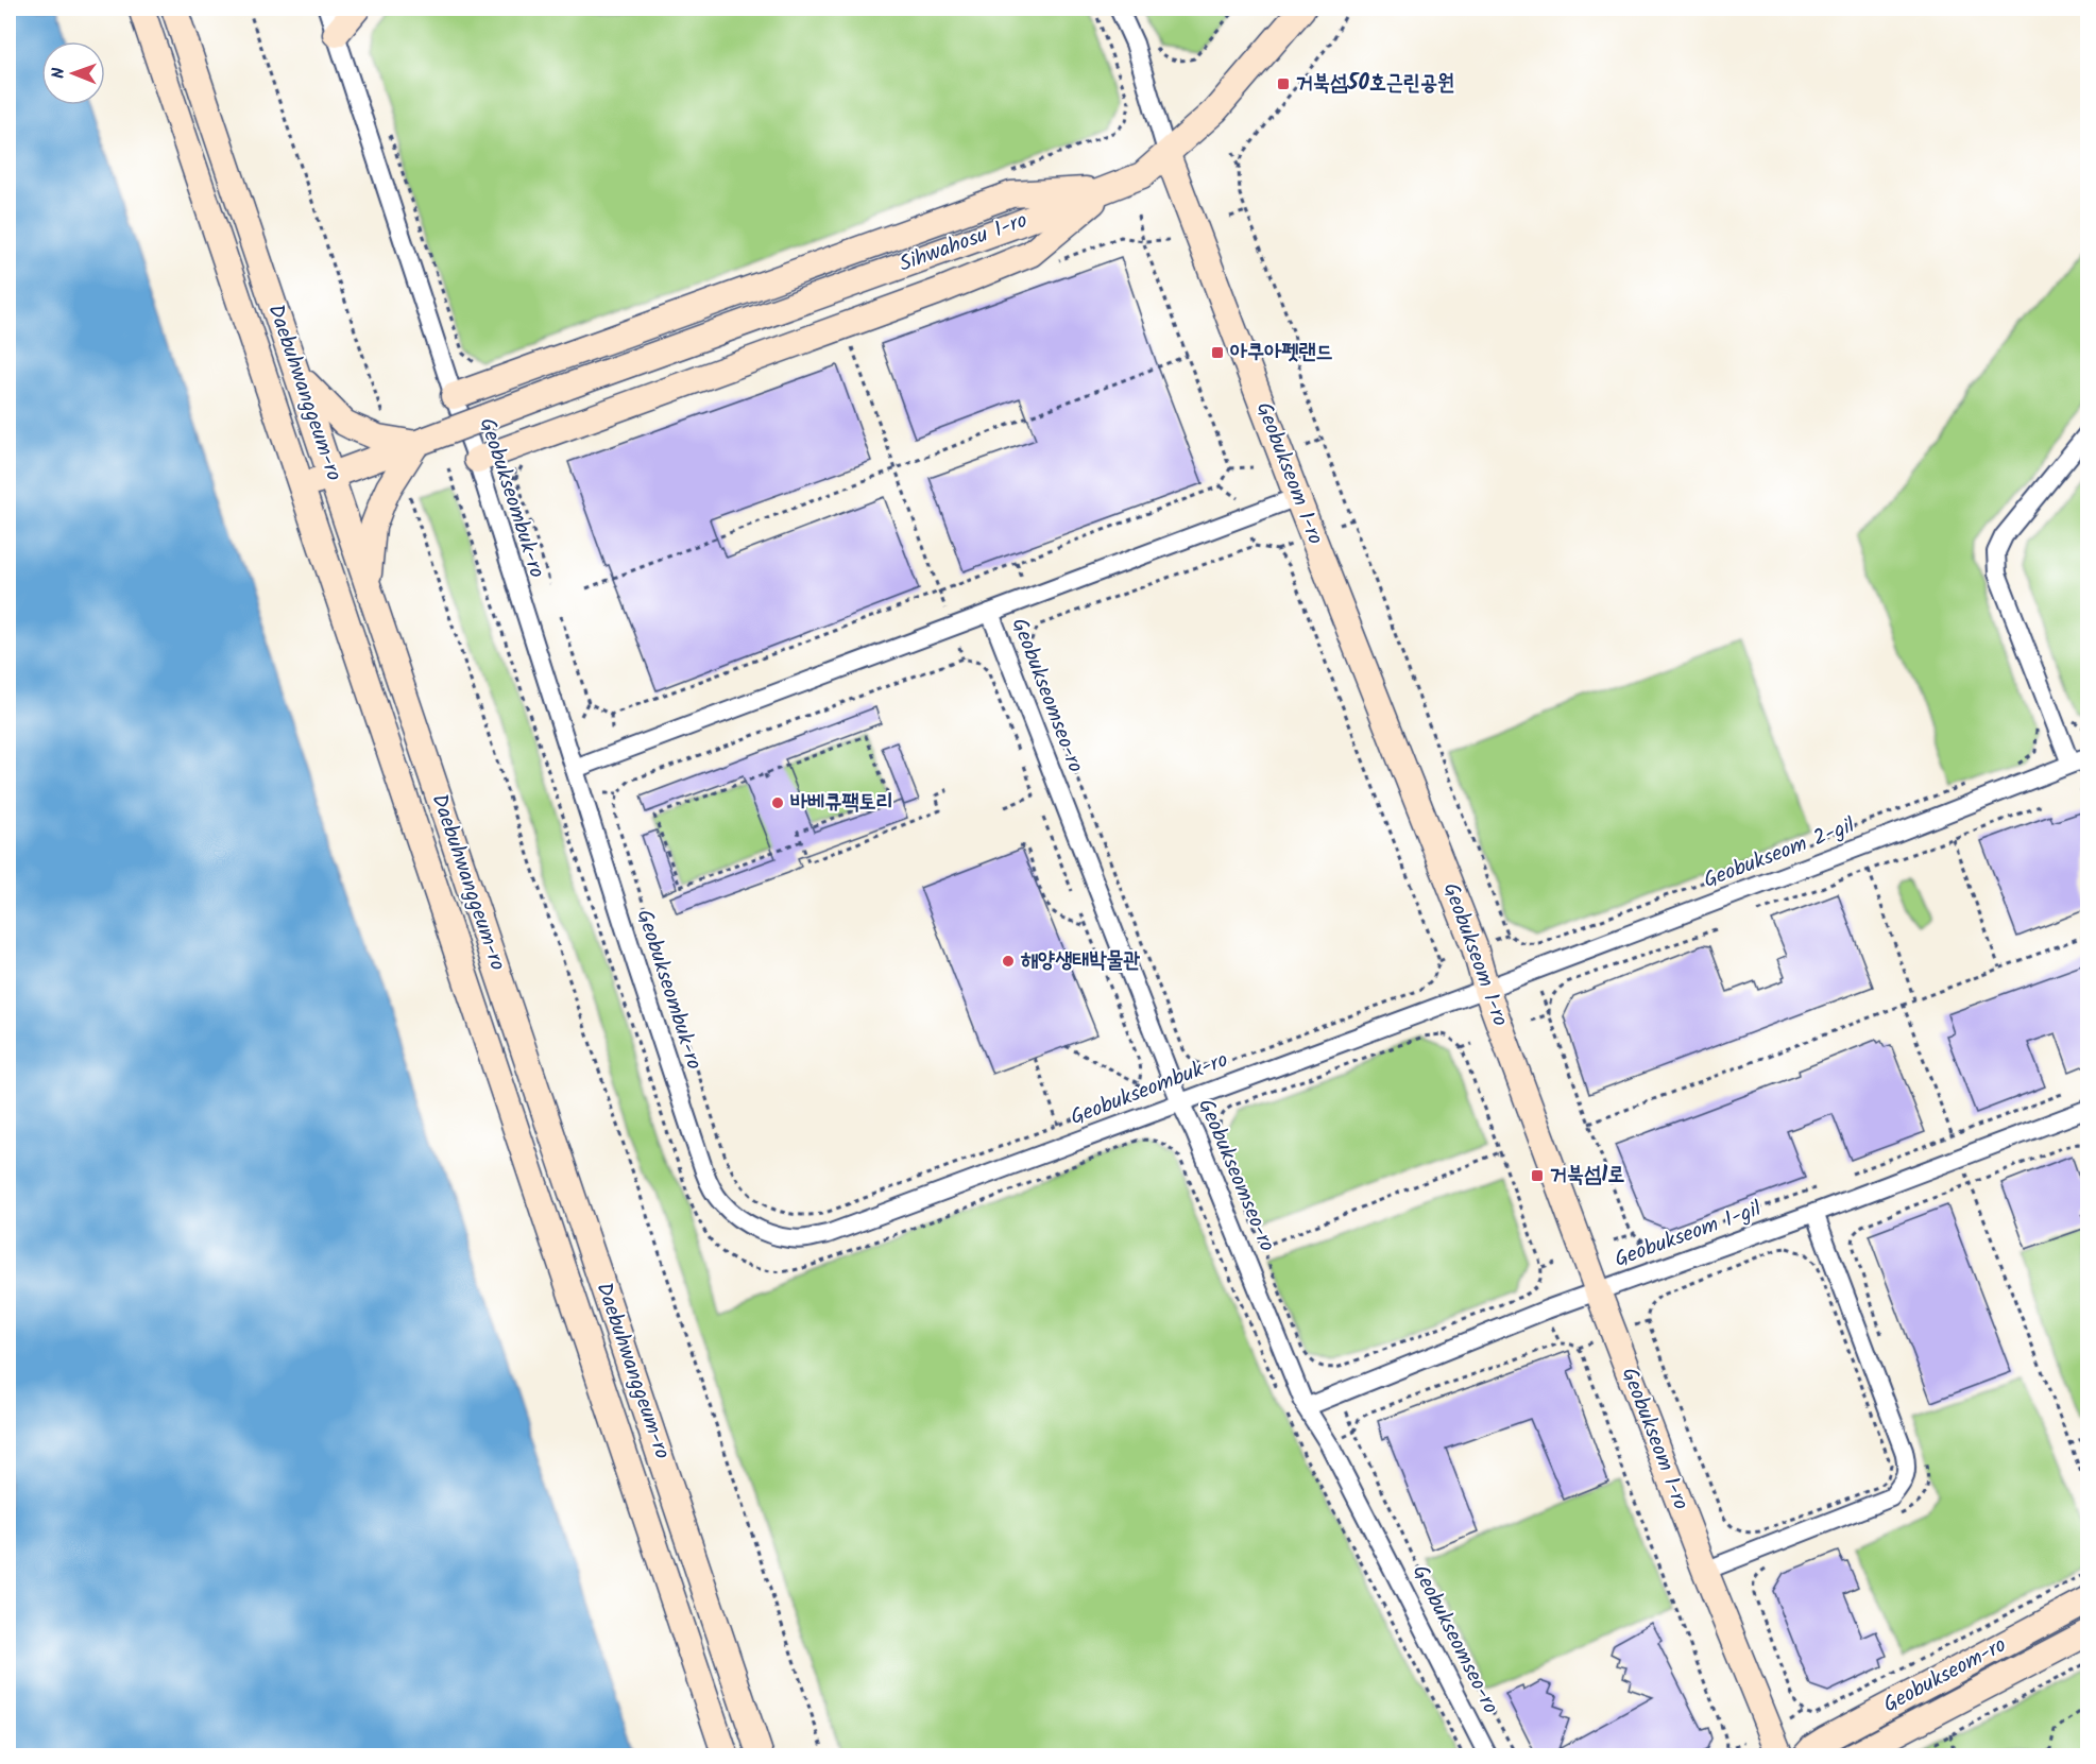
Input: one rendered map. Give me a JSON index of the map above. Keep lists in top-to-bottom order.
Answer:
{
  "streets": {
    "main road": [
      "Sihwahosu 1-ro",
      "Daebuhwanggeum-ro",
      "Geobukseom 1-ro",
      "Geobukseom-ro"
    ],
    "street": [
      "Geobukseombuk-ro",
      "Geobukseomseo-ro",
      "Geobukseom 2-gil",
      "Geobukseom 1-gil"
    ]
  },
  "crossings": [
    ["Sihwahosu 1-ro", "Daebuhwanggeum-ro"],
    ["Sihwahosu 1-ro", "Geobukseom 1-ro"],
    ["Geobukseom 1-ro", "Geobukseombuk-ro"],
    ["Geobukseom 1-ro", "Geobukseomseo-ro"],
    ["Geobukseom 1-ro", "Geobukseom 2-gil"],
    ["Geobukseom 1-ro", "Geobukseom 1-gil"],
    ["Geobukseombuk-ro", "Geobukseomseo-ro"],
    ["Geobukseombuk-ro", "Geobukseom 2-gil"],
    ["Geobukseomseo-ro", "Geobukseom 1-gil"]
  ],
  "places": {
    "transit": ["거북섬50호근린공원", "아쿠아펫랜드", "거북섬1로"],
    "other": ["바베큐팩토리", "해양생태박물관"]
  },
  "north": "left"
}
